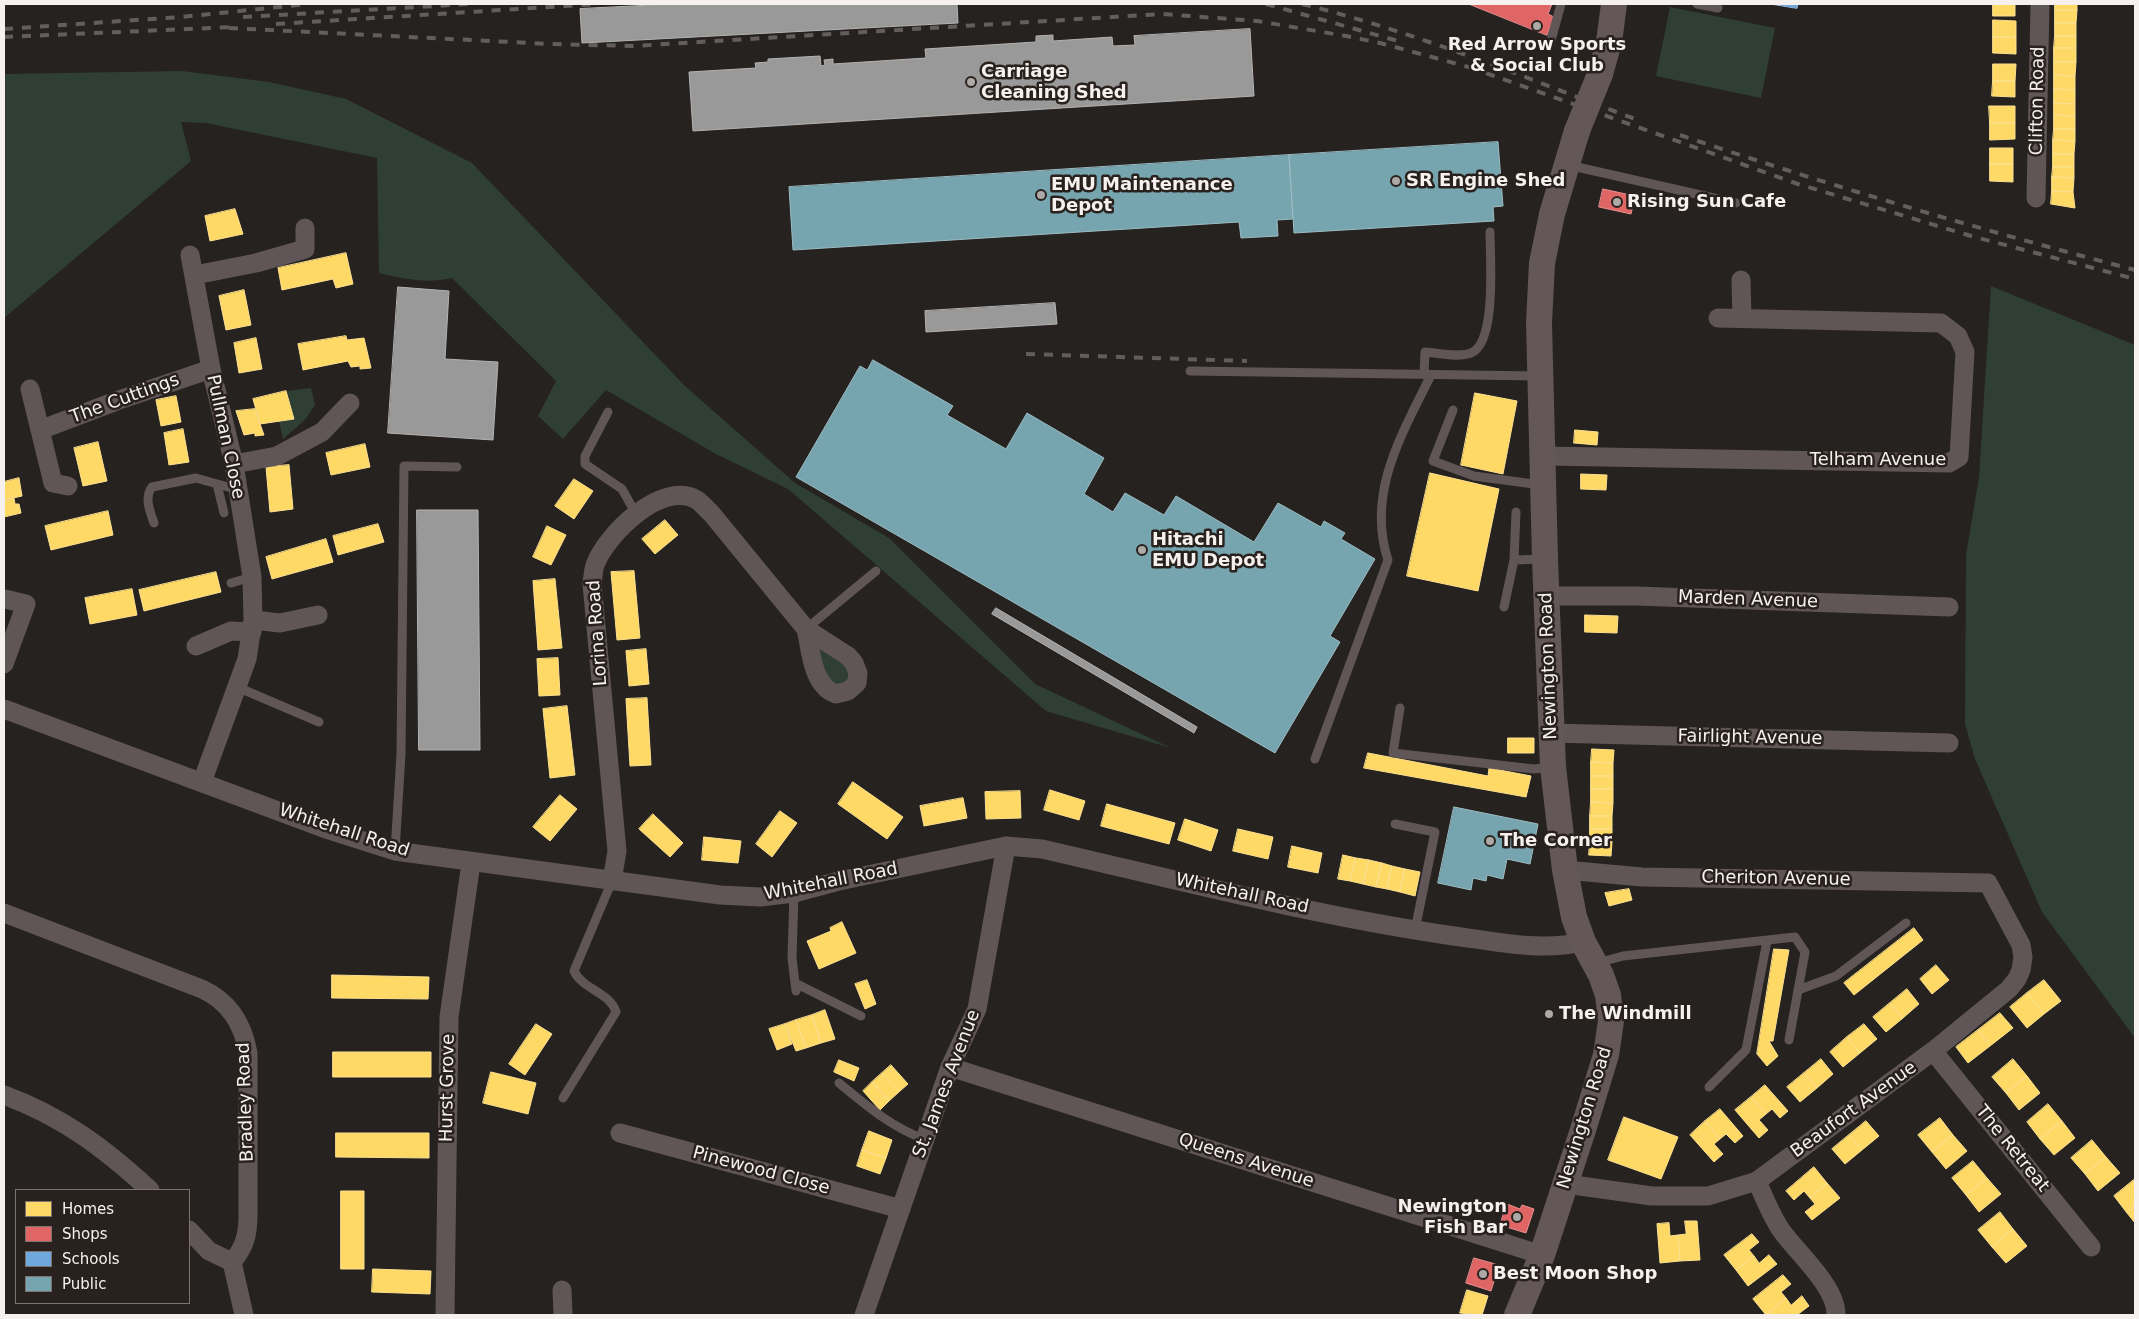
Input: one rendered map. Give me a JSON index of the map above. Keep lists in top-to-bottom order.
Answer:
{
  "streets": {
    "main road": ["Newington Road"],
    "street": [
      "Clifton Road",
      "The Cuttings",
      "Pullman Close",
      "Telham Avenue",
      "Marden Avenue",
      "Lorina Road",
      "Fairlight Avenue",
      "Whitehall Road",
      "Cheriton Avenue",
      "St. James Avenue",
      "Hurst Grove",
      "Bradley Road",
      "Beaufort Avenue",
      "The Retreat",
      "Queens Avenue",
      "Pinewood Close"
    ]
  },
  "crossings": [
    ["The Cuttings", "Pullman Close"],
    ["Pullman Close", "Whitehall Road"],
    ["Telham Avenue", "Newington Road"],
    ["Marden Avenue", "Newington Road"],
    ["Lorina Road", "Whitehall Road"],
    ["Newington Road", "Fairlight Avenue"],
    ["Newington Road", "Whitehall Road"],
    ["Newington Road", "Cheriton Avenue"],
    ["Newington Road", "Beaufort Avenue"],
    ["Newington Road", "Queens Avenue"],
    ["Whitehall Road", "St. James Avenue"],
    ["Whitehall Road", "Hurst Grove"],
    ["Cheriton Avenue", "Beaufort Avenue"],
    ["St. James Avenue", "Queens Avenue"],
    ["St. James Avenue", "Pinewood Close"],
    ["Beaufort Avenue", "The Retreat"]
  ],
  "places": [
    "Red Arrow Sports & Social Club",
    "Carriage Cleaning Shed",
    "SR Engine Shed",
    "EMU Maintenance Depot",
    "Rising Sun Cafe",
    "Hitachi EMU Depot",
    "The Corner",
    "The Windmill",
    "Newington Fish Bar",
    "Best Moon Shop"
  ],
  "legend": [
    "Homes",
    "Shops",
    "Schools",
    "Public"
  ]
}
